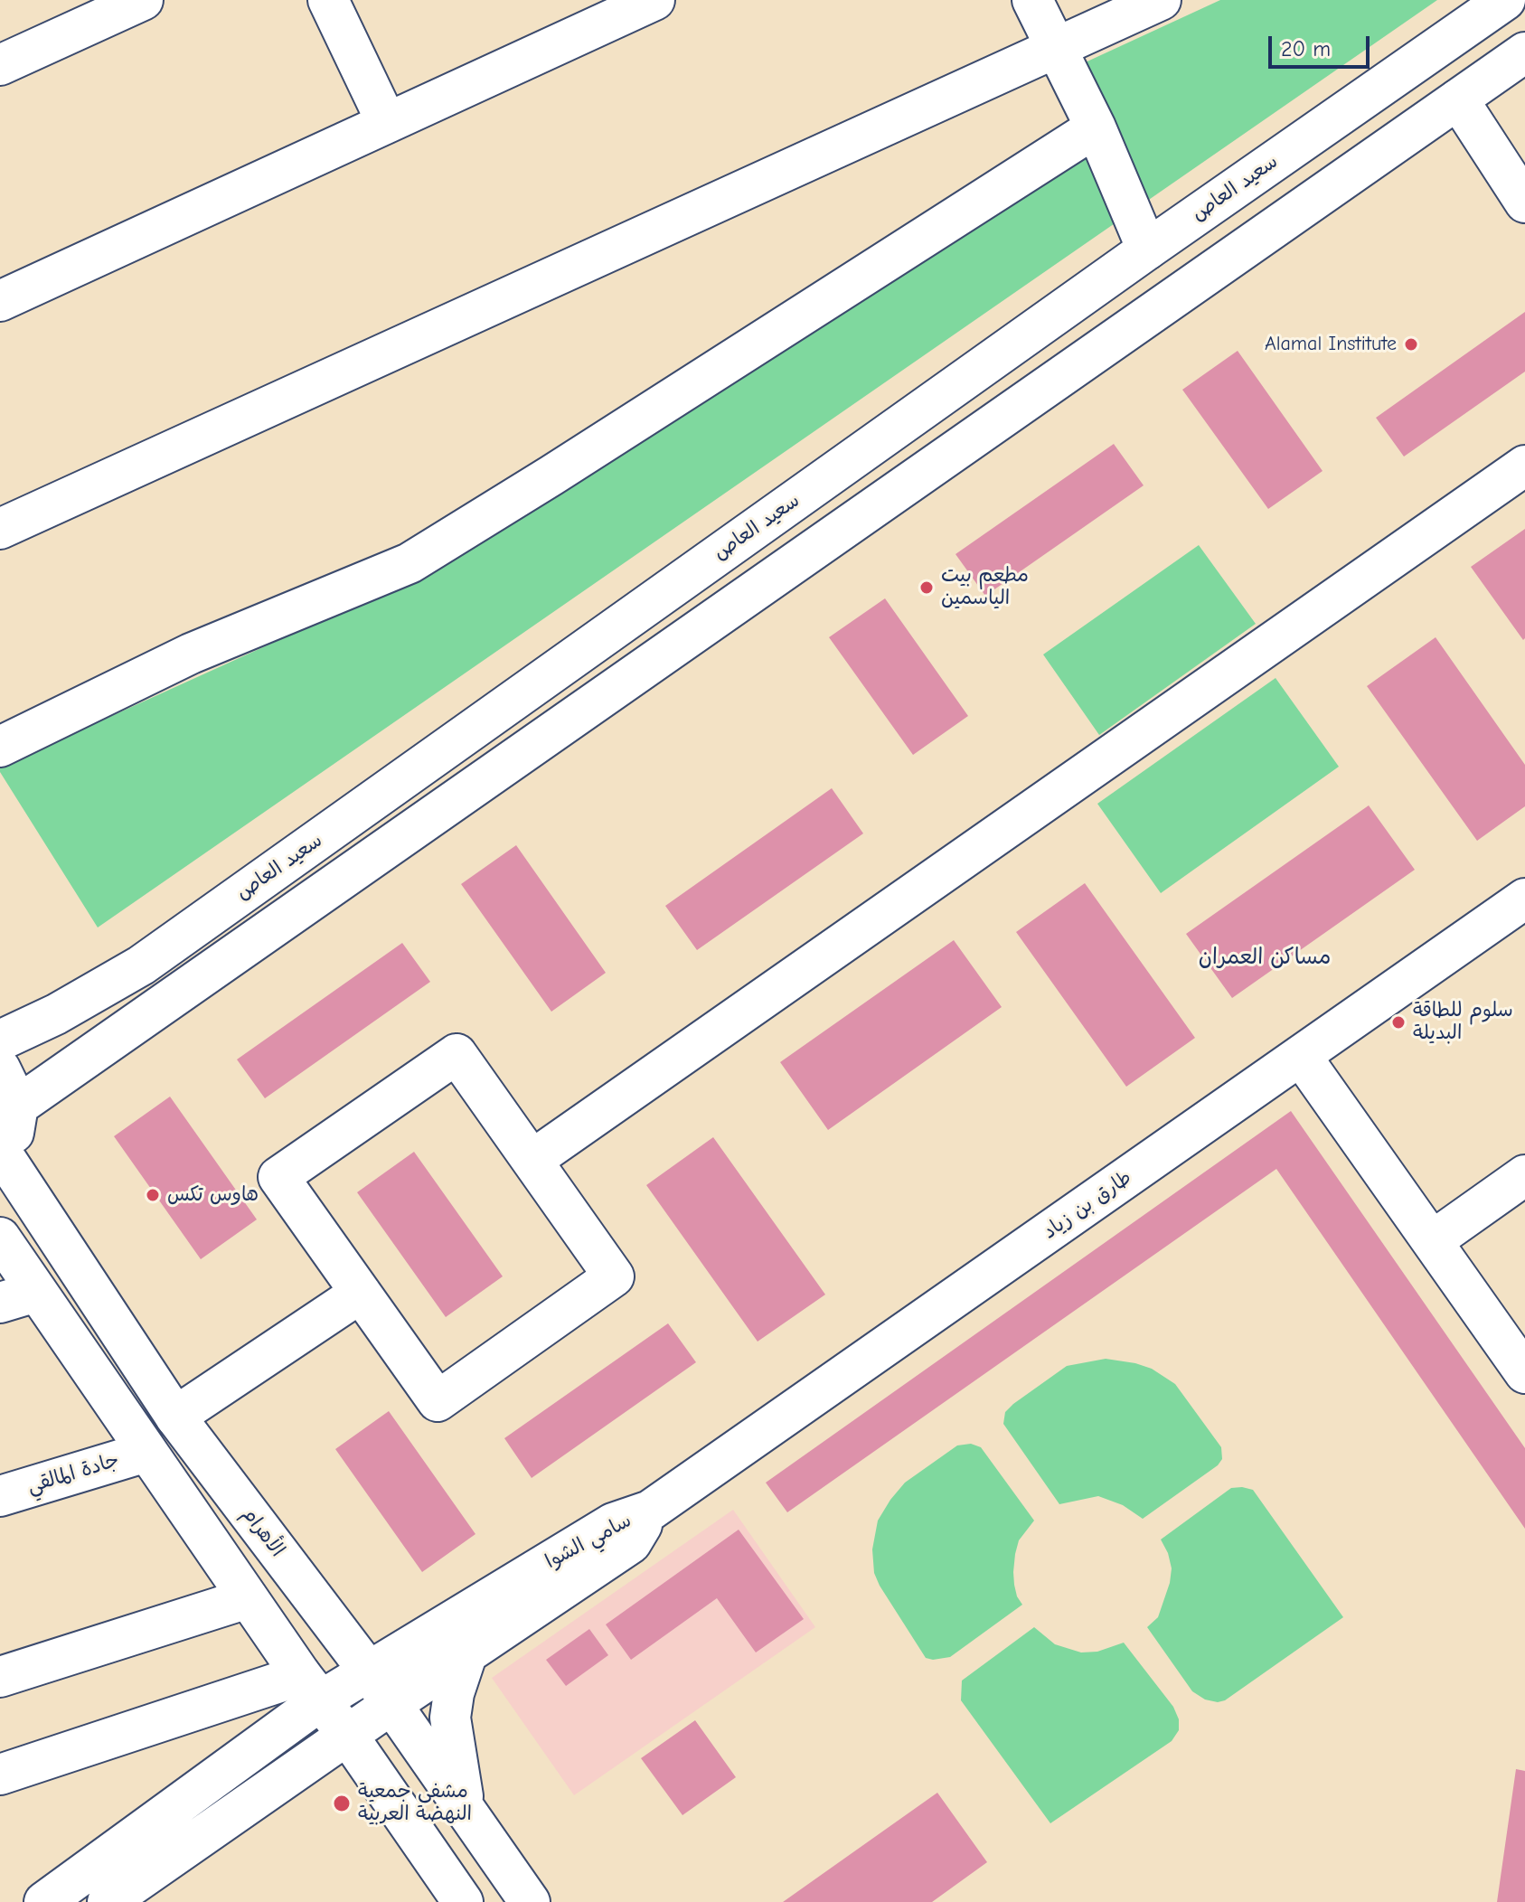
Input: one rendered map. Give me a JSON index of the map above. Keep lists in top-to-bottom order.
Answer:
{
  "streets": {
    "main road": [
      "سعيد العاص",
      "طارق بن زياد",
      "جادة المالقي",
      "الأهرام",
      "سامي الشوا"
    ]
  },
  "crossings": [
    ["طارق بن زياد", "سامي الشوا"],
    ["الأهرام", "سامي الشوا"]
  ],
  "districts": ["مساكن العمران"],
  "places": [
    "Alamal Institute",
    "مطعم بيت الياسمين",
    "سلوم للطاقة البديلة",
    "هاوس تكس",
    "مشفى جمعية النهضة العربية"
  ],
  "scale_bar": "20 m"
}
